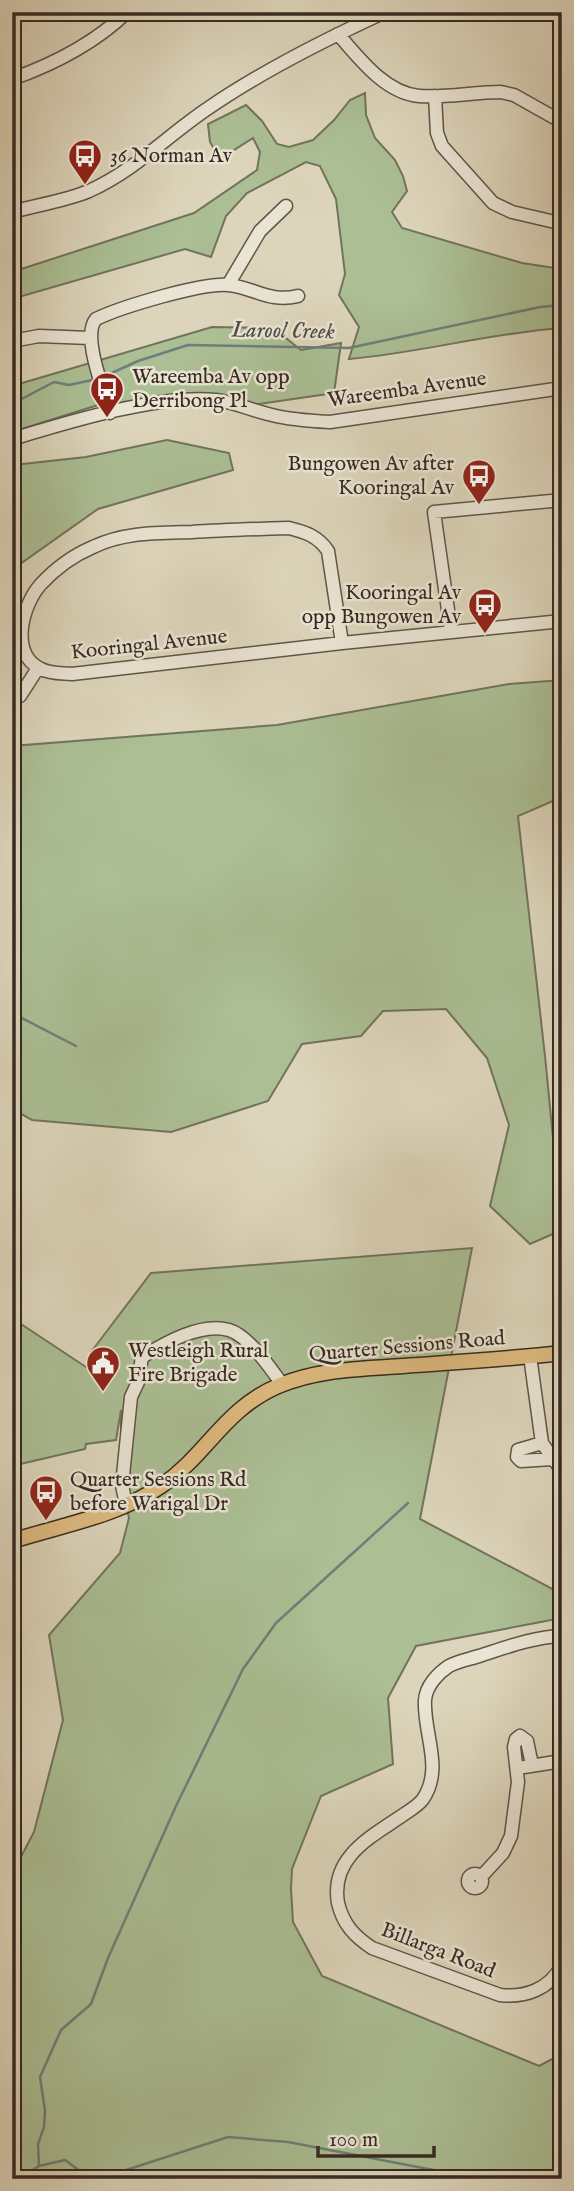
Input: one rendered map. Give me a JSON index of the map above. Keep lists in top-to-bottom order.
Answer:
{
  "streets": {
    "main road": ["Quarter Sessions Road"],
    "street": ["Wareemba Avenue", "Kooringal Avenue", "Billarga Road"]
  },
  "water": ["Larool Creek"],
  "places": {
    "bus stop": [
      "36 Norman Av",
      "Wareemba Av opp Derribong Pl",
      "Bungowen Av after Kooringal Av",
      "Kooringal Av opp Bungowen Av",
      "Quarter Sessions Rd before Warigal Dr"
    ],
    "public building": ["Westleigh Rural Fire Brigade"]
  },
  "scale_bar": "100 m"
}
